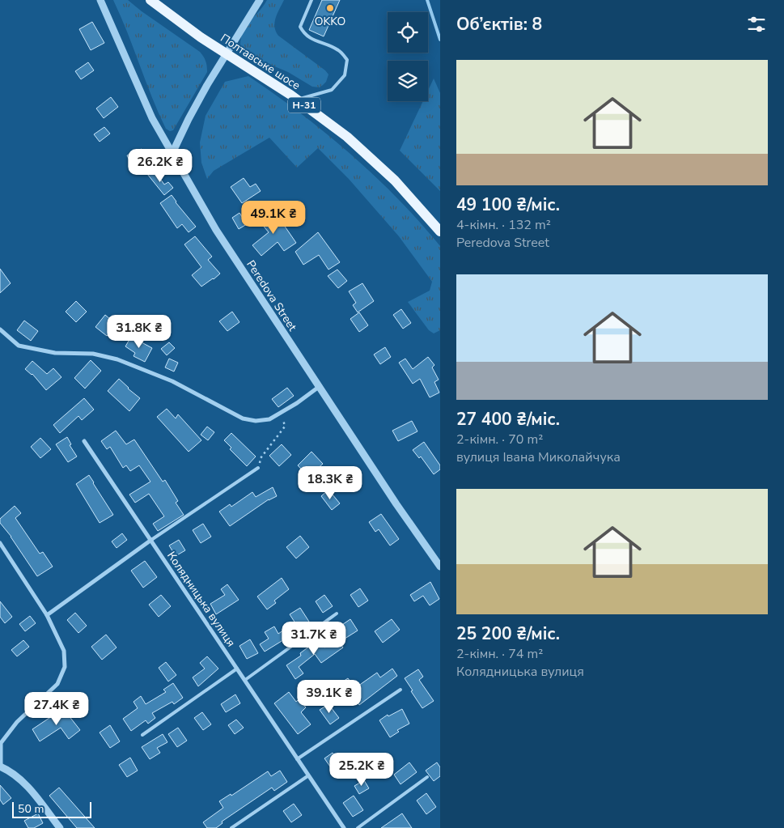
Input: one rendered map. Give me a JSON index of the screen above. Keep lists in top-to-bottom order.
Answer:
{
  "streets": {
    "main road": ["Полтавське шосе", "Н-31"],
    "street": ["Peredova Street", "Колядницька вулиця"]
  },
  "places": ["OKKO"],
  "scale_bar": "50 m",
  "page": {
    "heading": "Об’єктів: 8",
    "list": [
      {
        "name": "49 100 ₴/міс.",
        "note": "4-кімн. · 132 m² · Peredova Street"
      },
      {
        "name": "27 400 ₴/міс.",
        "note": "2-кімн. · 70 m² · вулиця Івана Миколайчука"
      },
      {
        "name": "25 200 ₴/міс.",
        "note": "2-кімн. · 74 m² · Колядницька вулиця"
      }
    ],
    "price": [
      "26.2K ₴",
      "49.1K ₴",
      "31.8K ₴",
      "18.3K ₴",
      "31.7K ₴",
      "39.1K ₴",
      "27.4K ₴",
      "25.2K ₴"
    ],
    "scale": "50 m"
  }
}
